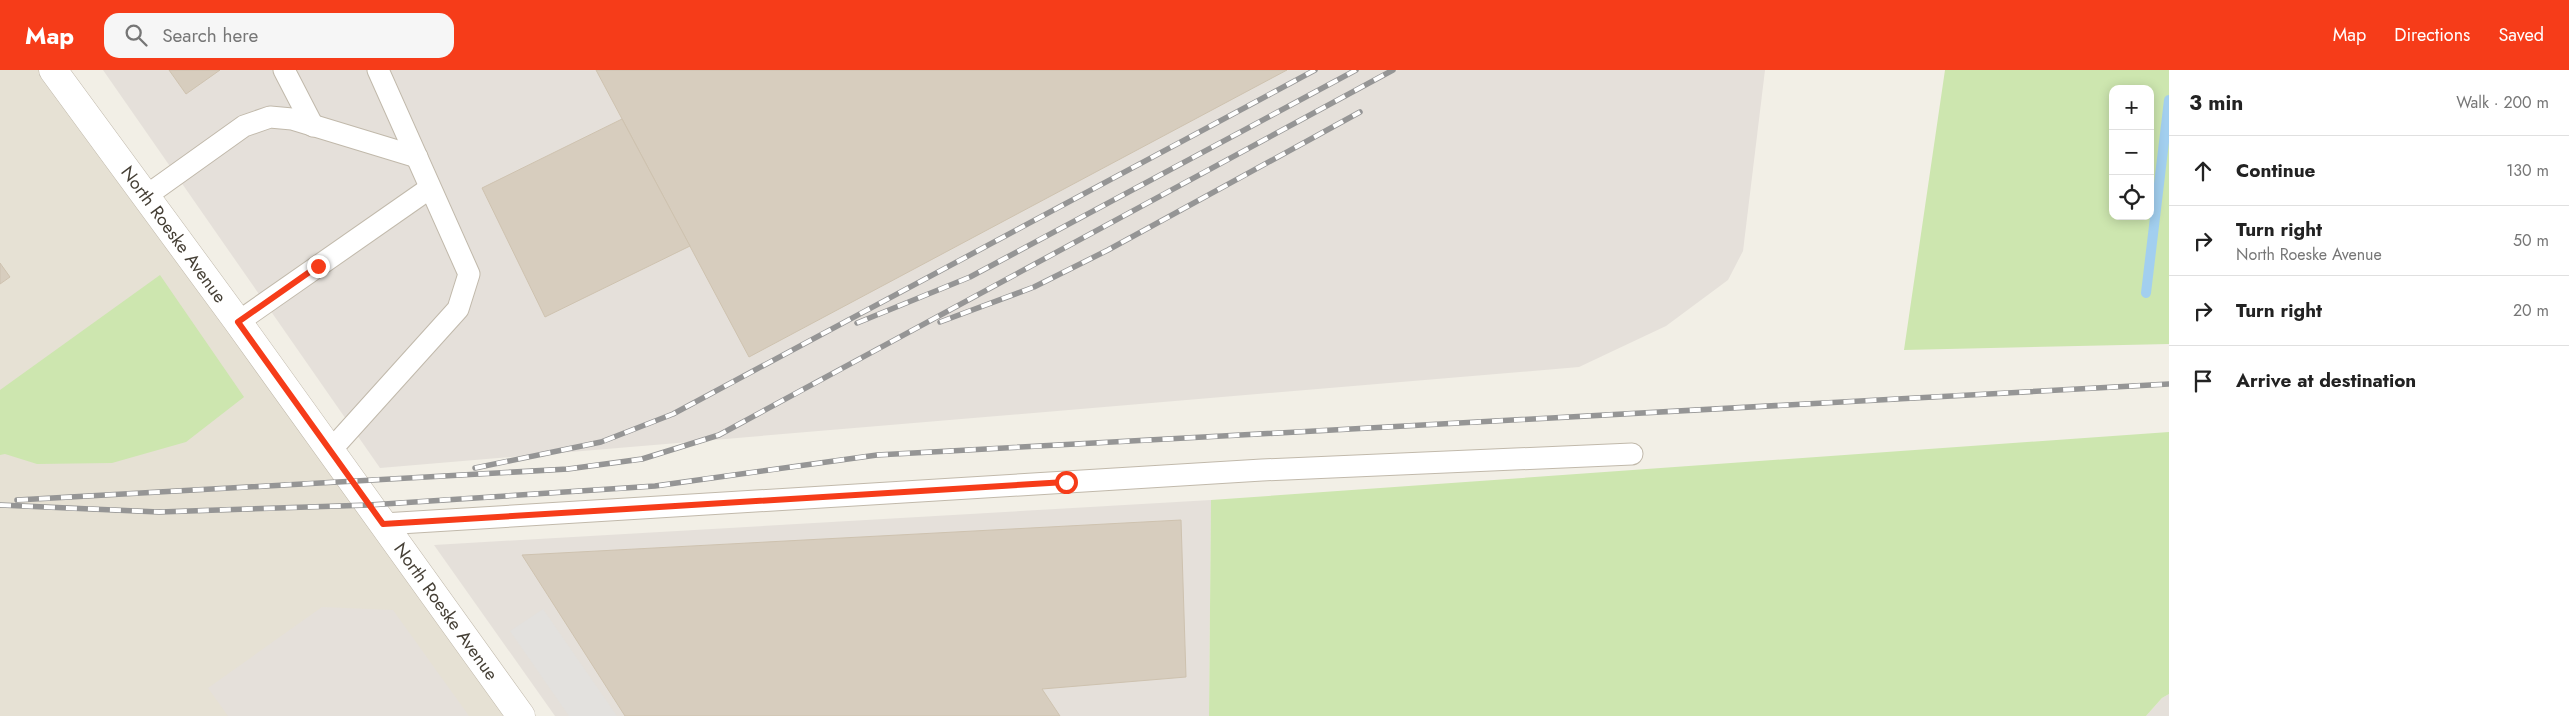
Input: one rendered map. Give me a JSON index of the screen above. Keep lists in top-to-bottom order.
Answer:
{
  "streets": {
    "street": ["North Roeske Avenue"]
  },
  "page": {
    "header": "Map",
    "search": "Search here",
    "nav": ["Map", "Directions", "Saved"],
    "heading": ["3 min", "Walk · 200 m"],
    "map_buttons": ["+", "−"],
    "list": [
      ["Continue", "130 m"],
      ["Turn right", "North Roeske Avenue", "50 m"],
      ["Turn right", "20 m"],
      "Arrive at destination"
    ]
  }
}
